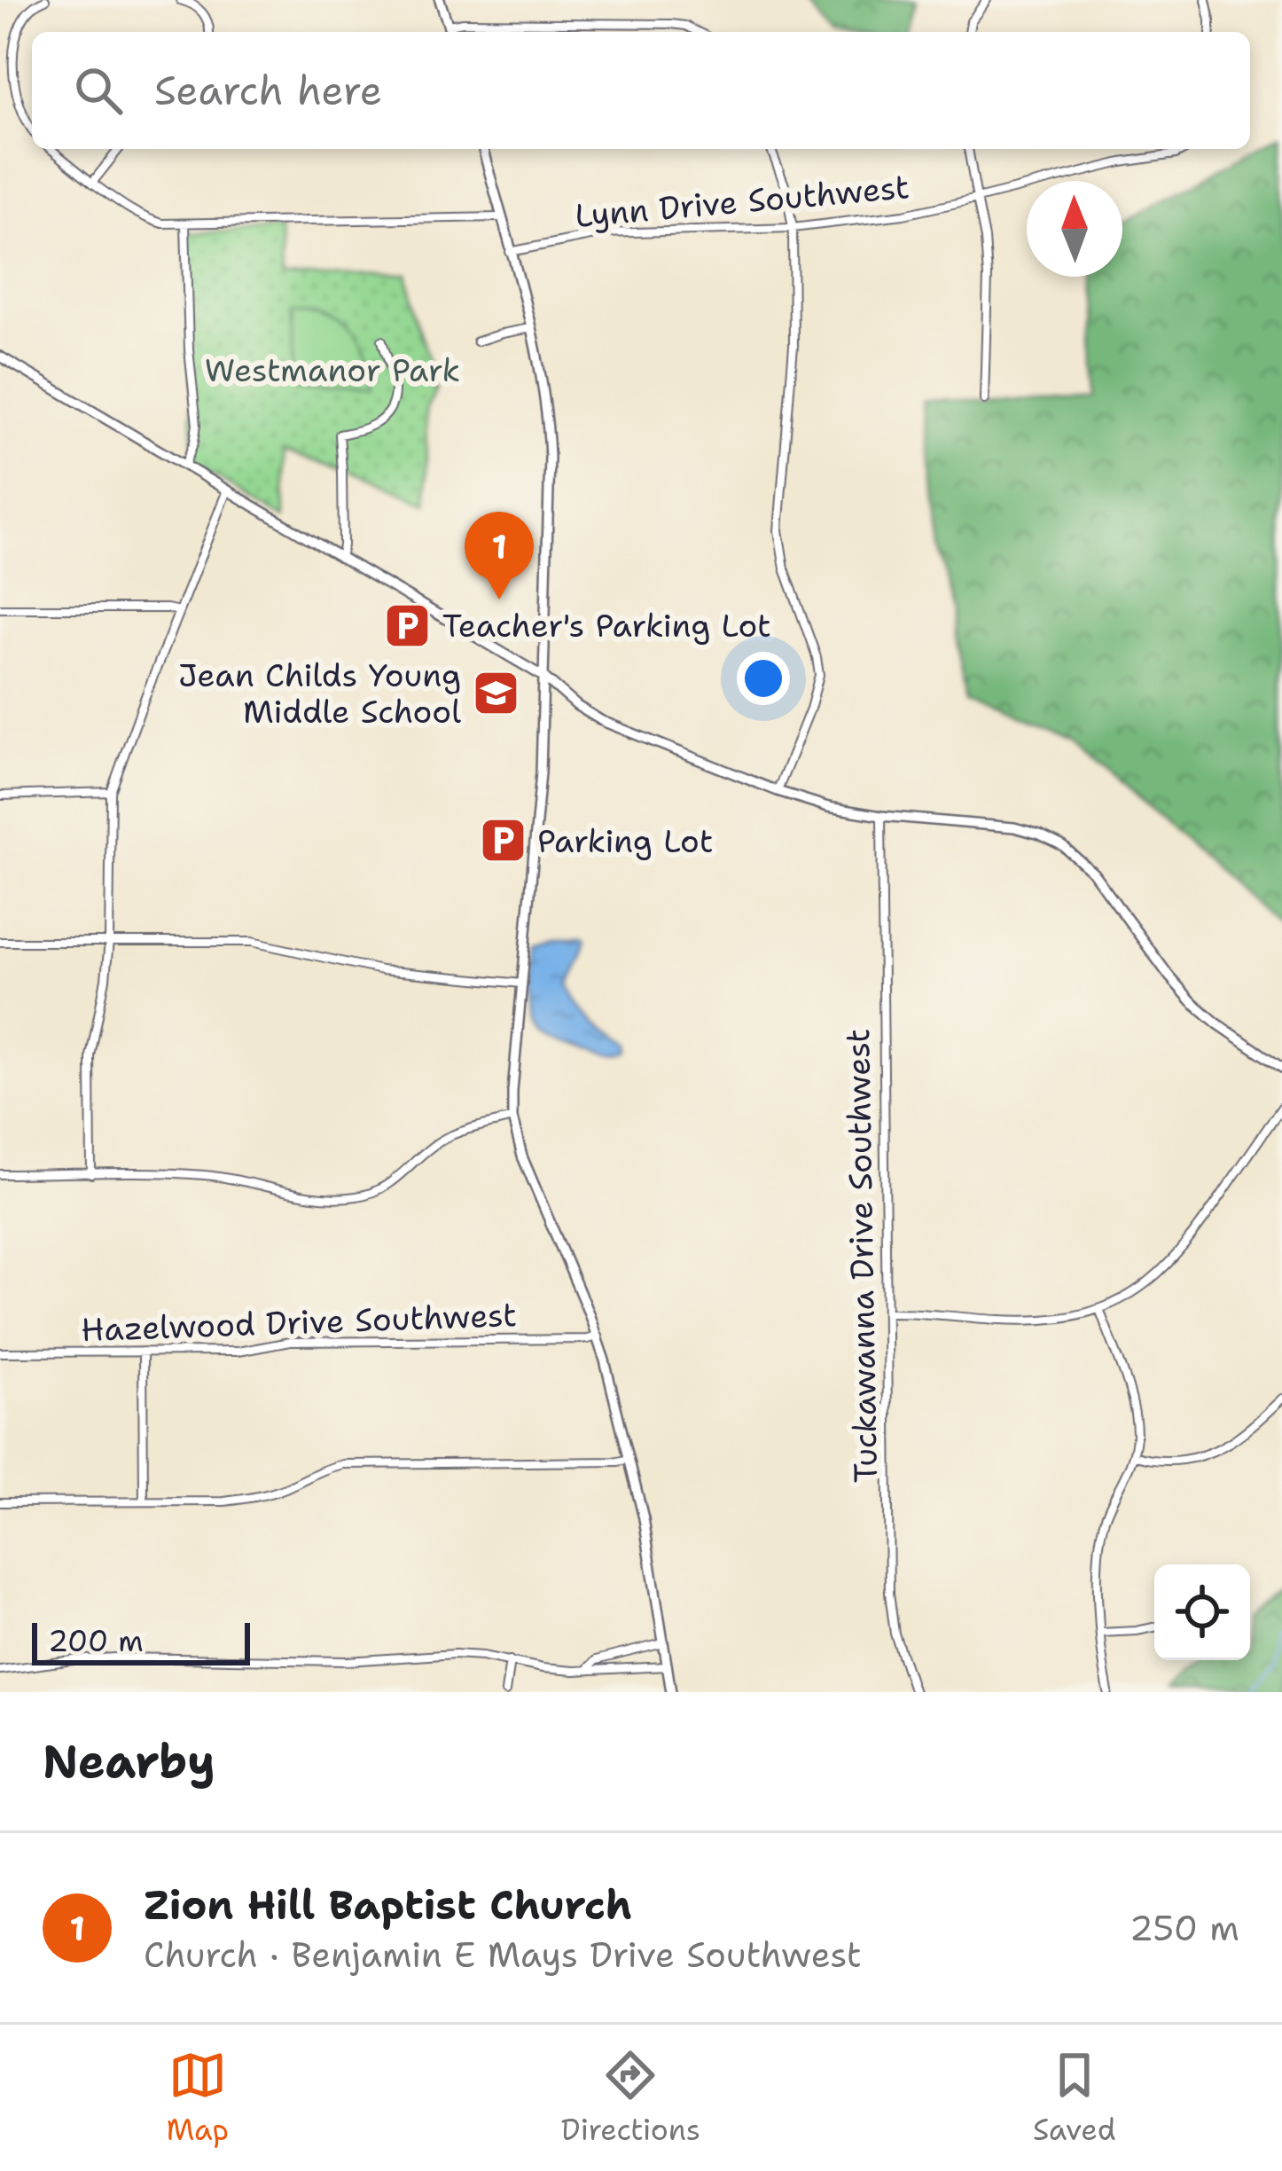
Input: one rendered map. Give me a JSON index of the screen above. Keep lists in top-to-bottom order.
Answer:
{
  "streets": {
    "street": ["Lynn Drive Southwest", "Tuckawanna Drive Southwest", "Hazelwood Drive Southwest"]
  },
  "parks": ["Westmanor Park"],
  "places": {
    "parking": ["Teacher's Parking Lot", "Parking Lot"],
    "school or university": ["Jean Childs Young Middle School"]
  },
  "scale_bar": "200 m",
  "north": "top",
  "page": {
    "search": "Search here",
    "pins": "1",
    "scale": "200 m",
    "heading": "Nearby",
    "list": [
      {
        "mark": "1",
        "name": "Zion Hill Baptist Church",
        "note": "Church · Benjamin E Mays Drive Southwest",
        "value": "250 m"
      }
    ],
    "nav": ["Map", "Directions", "Saved"]
  }
}
